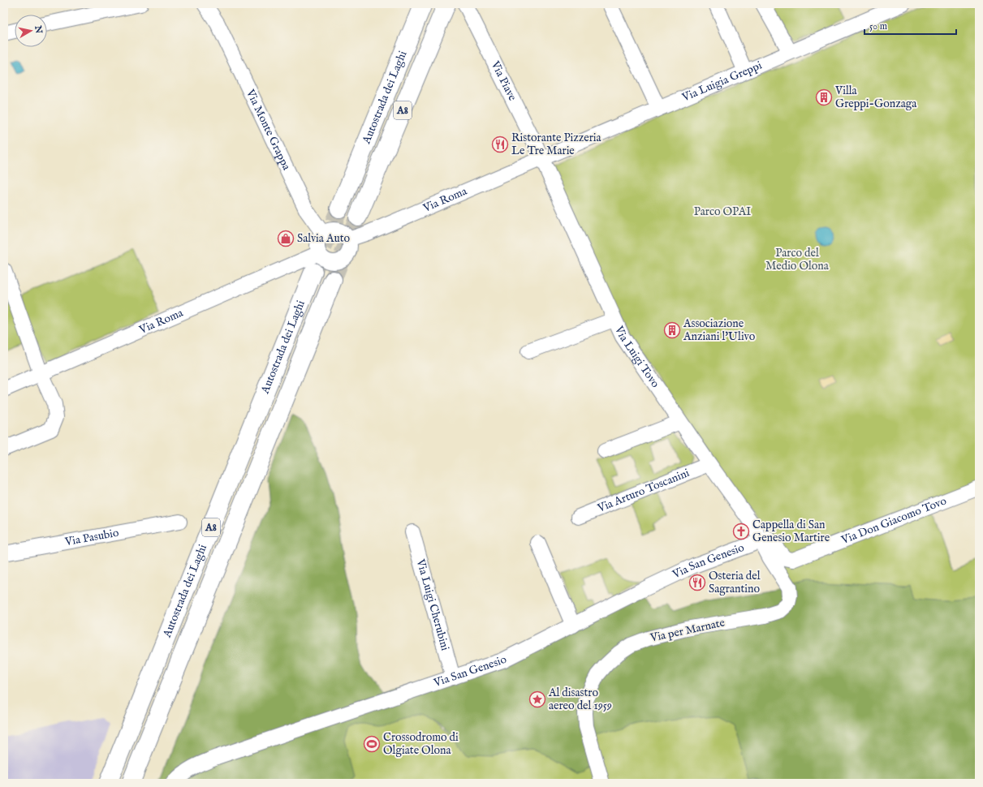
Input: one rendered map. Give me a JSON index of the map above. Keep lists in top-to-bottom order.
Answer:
{
  "streets": {
    "highway": ["Autostrada dei Laghi", "A8"],
    "street": [
      "Via Piave",
      "Via Luigia Greppi",
      "Via Monte Grappa",
      "Via Roma",
      "Via Luigi Tovo",
      "Via Arturo Toscanini",
      "Via Don Giacomo Tovo",
      "Via Pasubio",
      "Via San Genesio",
      "Via Luigi Cherubini",
      "Via per Marnate"
    ]
  },
  "crossings": [
    ["Via Piave", "Via Luigia Greppi"],
    ["Via Piave", "Via Roma"],
    ["Via Piave", "Via Luigi Tovo"],
    ["Via Luigia Greppi", "Via Roma"],
    ["Via Luigia Greppi", "Via Luigi Tovo"],
    ["Via Monte Grappa", "Via Roma"],
    ["Via Roma", "Via Luigi Tovo"],
    ["Via Luigi Tovo", "Via Arturo Toscanini"],
    ["Via Luigi Tovo", "Via Don Giacomo Tovo"],
    ["Via Luigi Tovo", "Via San Genesio"],
    ["Via Luigi Tovo", "Via per Marnate"],
    ["Via Don Giacomo Tovo", "Via San Genesio"],
    ["Via Don Giacomo Tovo", "Via per Marnate"],
    ["Via San Genesio", "Via Luigi Cherubini"],
    ["Via San Genesio", "Via per Marnate"]
  ],
  "parks": ["Parco OPAI", "Parco del Medio Olona"],
  "places": {
    "building": ["Villa Greppi-Gonzaga", "Associazione Anziani l'Ulivo"],
    "restaurant": ["Ristorante Pizzeria Le Tre Marie", "Osteria del Sagrantino"],
    "shop": ["Salvia Auto"],
    "church": ["Cappella di San Genesio Martire"],
    "place": ["Al disastro aereo del 1959"],
    "sports": ["Crossodromo di Olgiate Olona"]
  },
  "scale_bar": "50 m",
  "north": "right"
}
